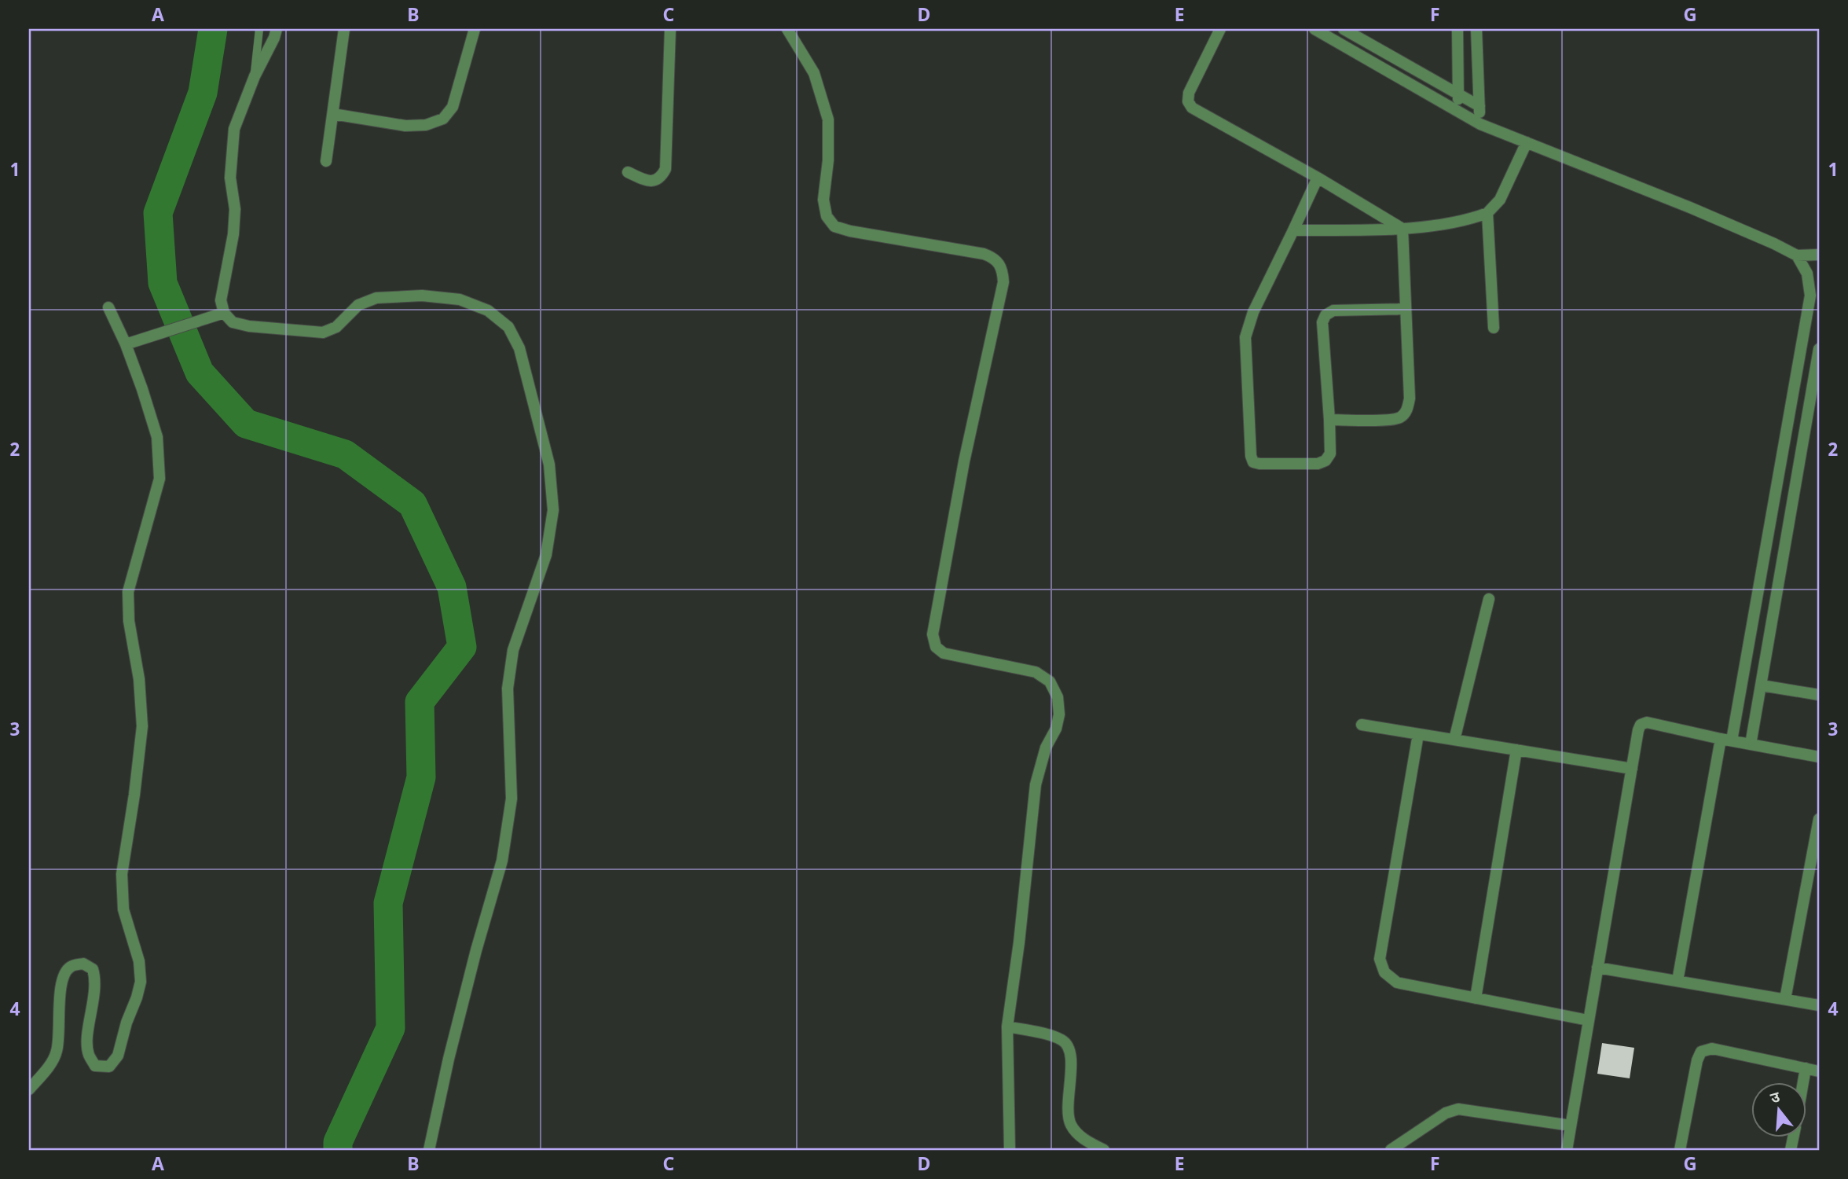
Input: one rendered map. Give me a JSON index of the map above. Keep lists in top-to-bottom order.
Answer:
{
  "north": "top",
  "grid": {
    "columns": [
      "A",
      "B",
      "C",
      "D",
      "E",
      "F",
      "G"
    ],
    "rows": [
      "1",
      "2",
      "3",
      "4"
    ]
  }
}
